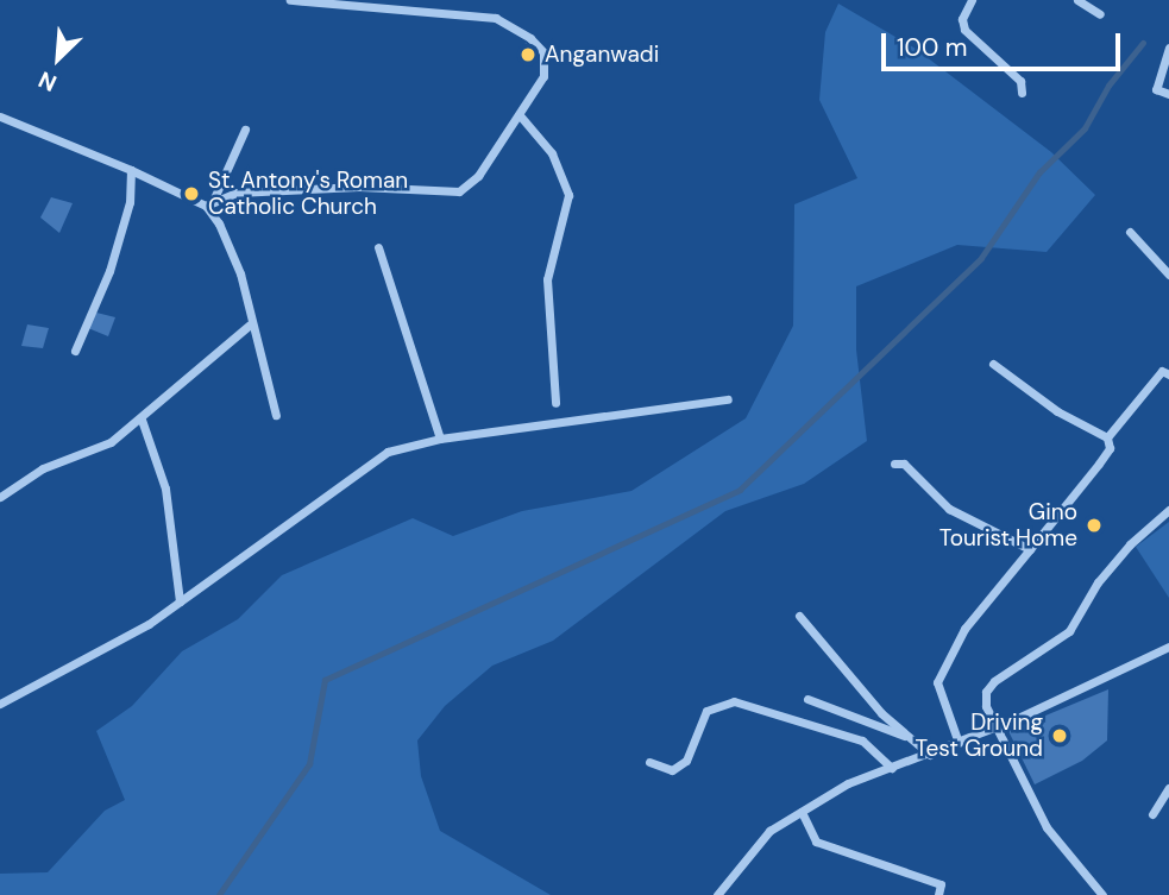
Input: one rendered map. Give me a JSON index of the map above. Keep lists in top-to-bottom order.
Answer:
{
  "places": [
    "Anganwadi",
    "St. Antony's Roman Catholic Church",
    "Gino Tourist Home",
    "Driving Test Ground"
  ],
  "scale_bar": "100 m",
  "north": "bottom left"
}
